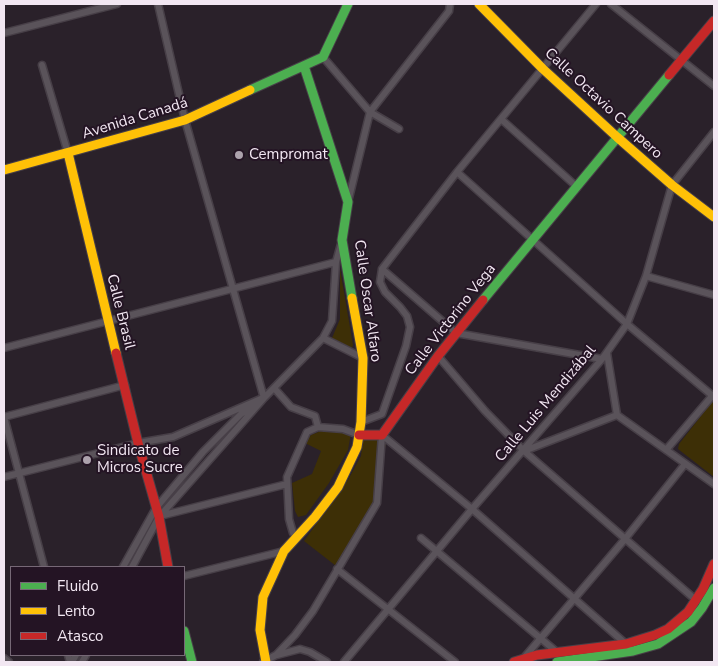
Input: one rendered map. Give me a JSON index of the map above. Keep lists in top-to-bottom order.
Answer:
{
  "streets": {
    "street": [
      "Calle Octavio Campero",
      "Avenida Canadá",
      "Calle Oscar Alfaro",
      "Calle Brasil",
      "Calle Victorino Vega",
      "Calle Luis Mendizábal"
    ]
  },
  "crossings": [
    ["Calle Octavio Campero", "Calle Victorino Vega"],
    ["Calle Octavio Campero", "Calle Luis Mendizábal"],
    ["Avenida Canadá", "Calle Brasil"]
  ],
  "places": ["Cempromat", "Sindicato de Micros Sucre"],
  "legend": ["Fluido", "Lento", "Atasco"]
}
